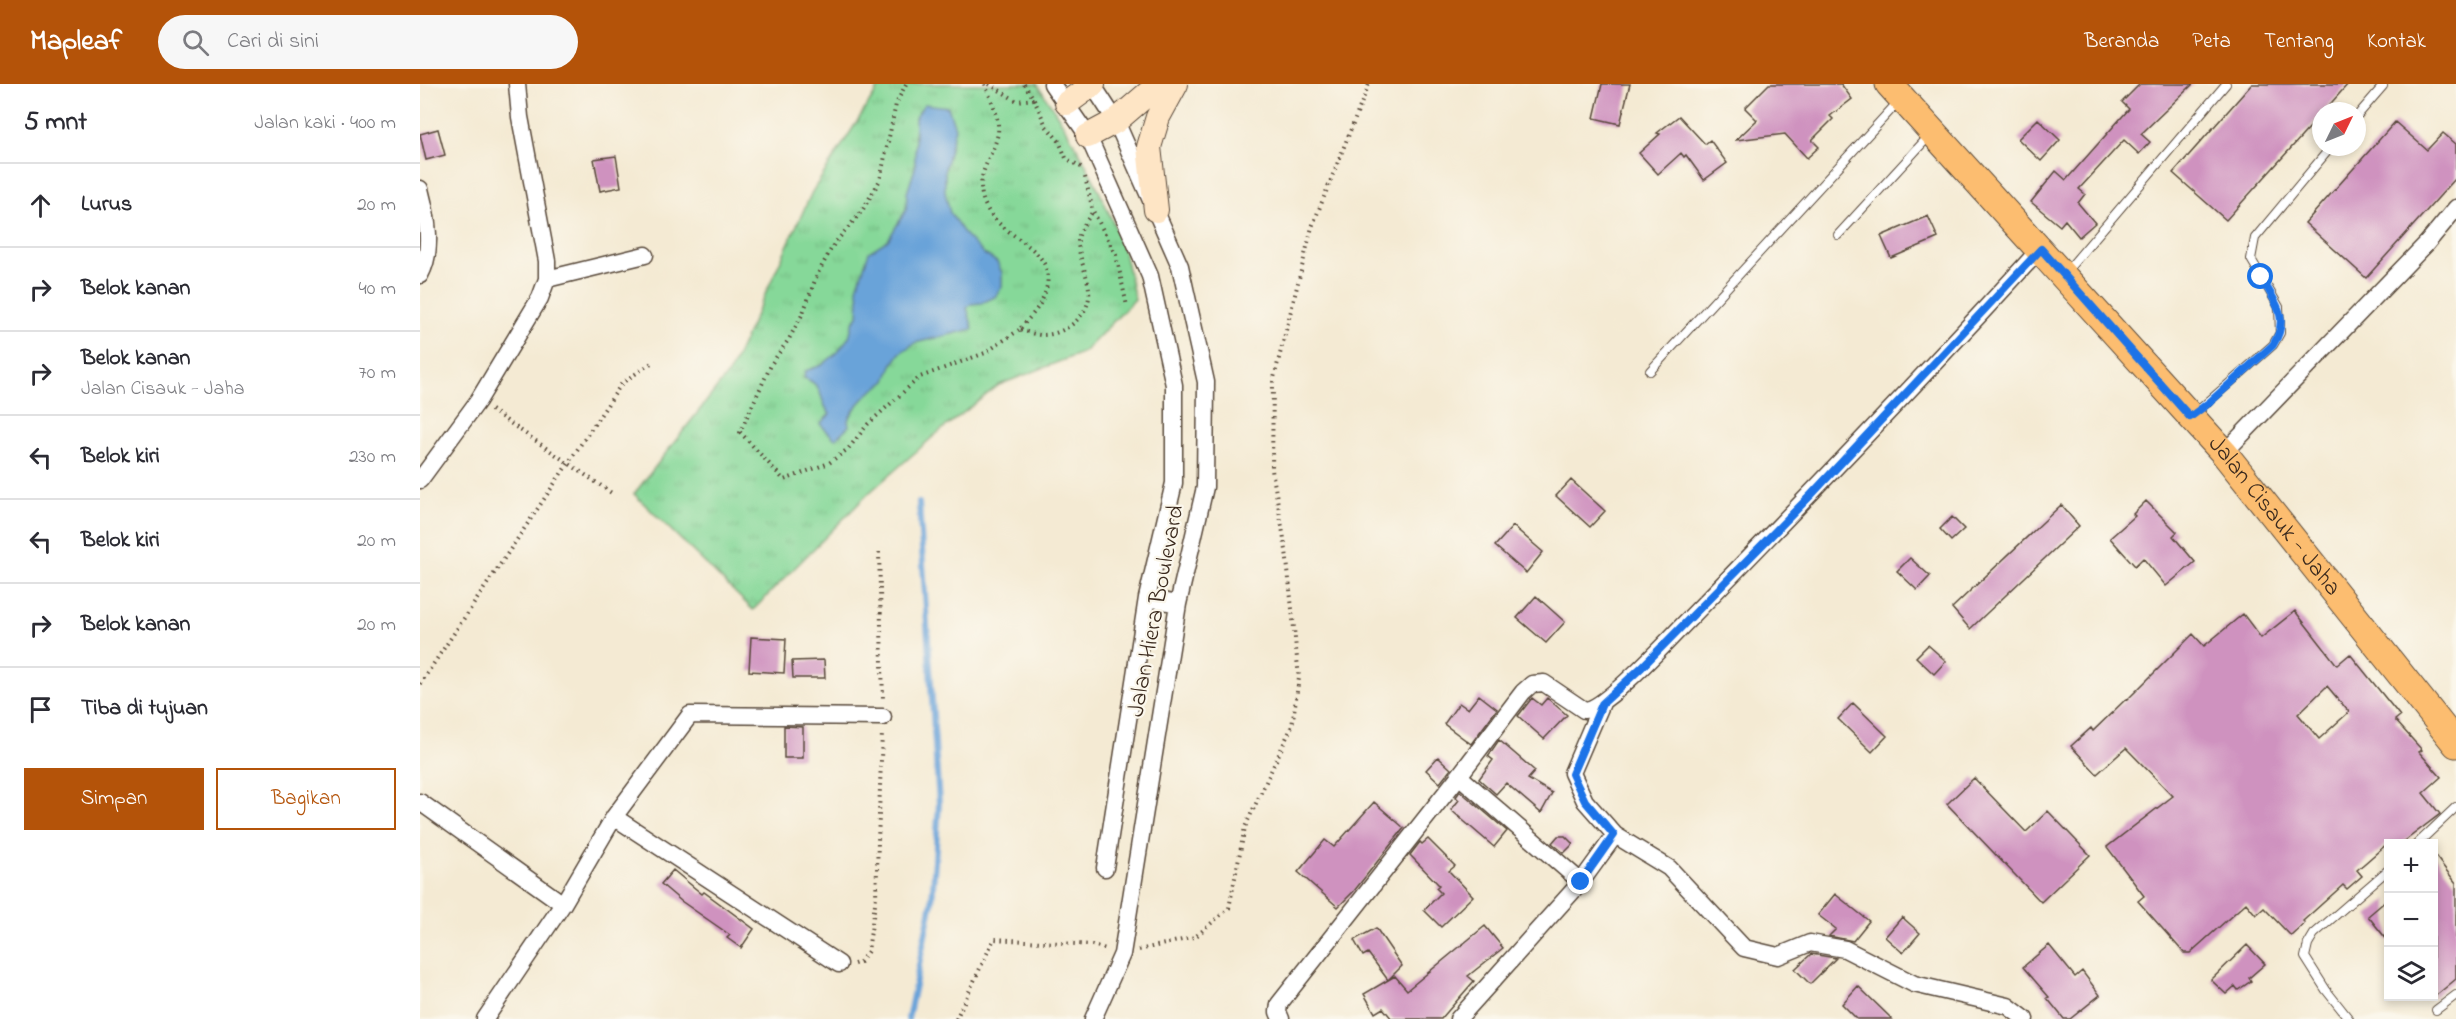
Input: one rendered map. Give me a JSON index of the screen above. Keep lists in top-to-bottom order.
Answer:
{
  "streets": {
    "main road": ["Jalan Cisauk - Jaha"],
    "street": ["Jalan Hiera Boulevard"]
  },
  "north": "top right",
  "page": {
    "header": "Mapleaf",
    "search": "Cari di sini",
    "nav": [
      "Beranda",
      "Peta",
      "Tentang",
      "Kontak"
    ],
    "heading": ["5 mnt", "Jalan kaki · 400 m"],
    "list": [
      ["Lurus", "20 m"],
      ["Belok kanan", "40 m"],
      ["Belok kanan", "Jalan Cisauk - Jaha", "70 m"],
      ["Belok kiri", "230 m"],
      ["Belok kiri", "20 m"],
      ["Belok kanan", "20 m"],
      "Tiba di tujuan"
    ],
    "buttons": ["Simpan", "Bagikan"],
    "map_buttons": ["+", "−"]
  }
}
